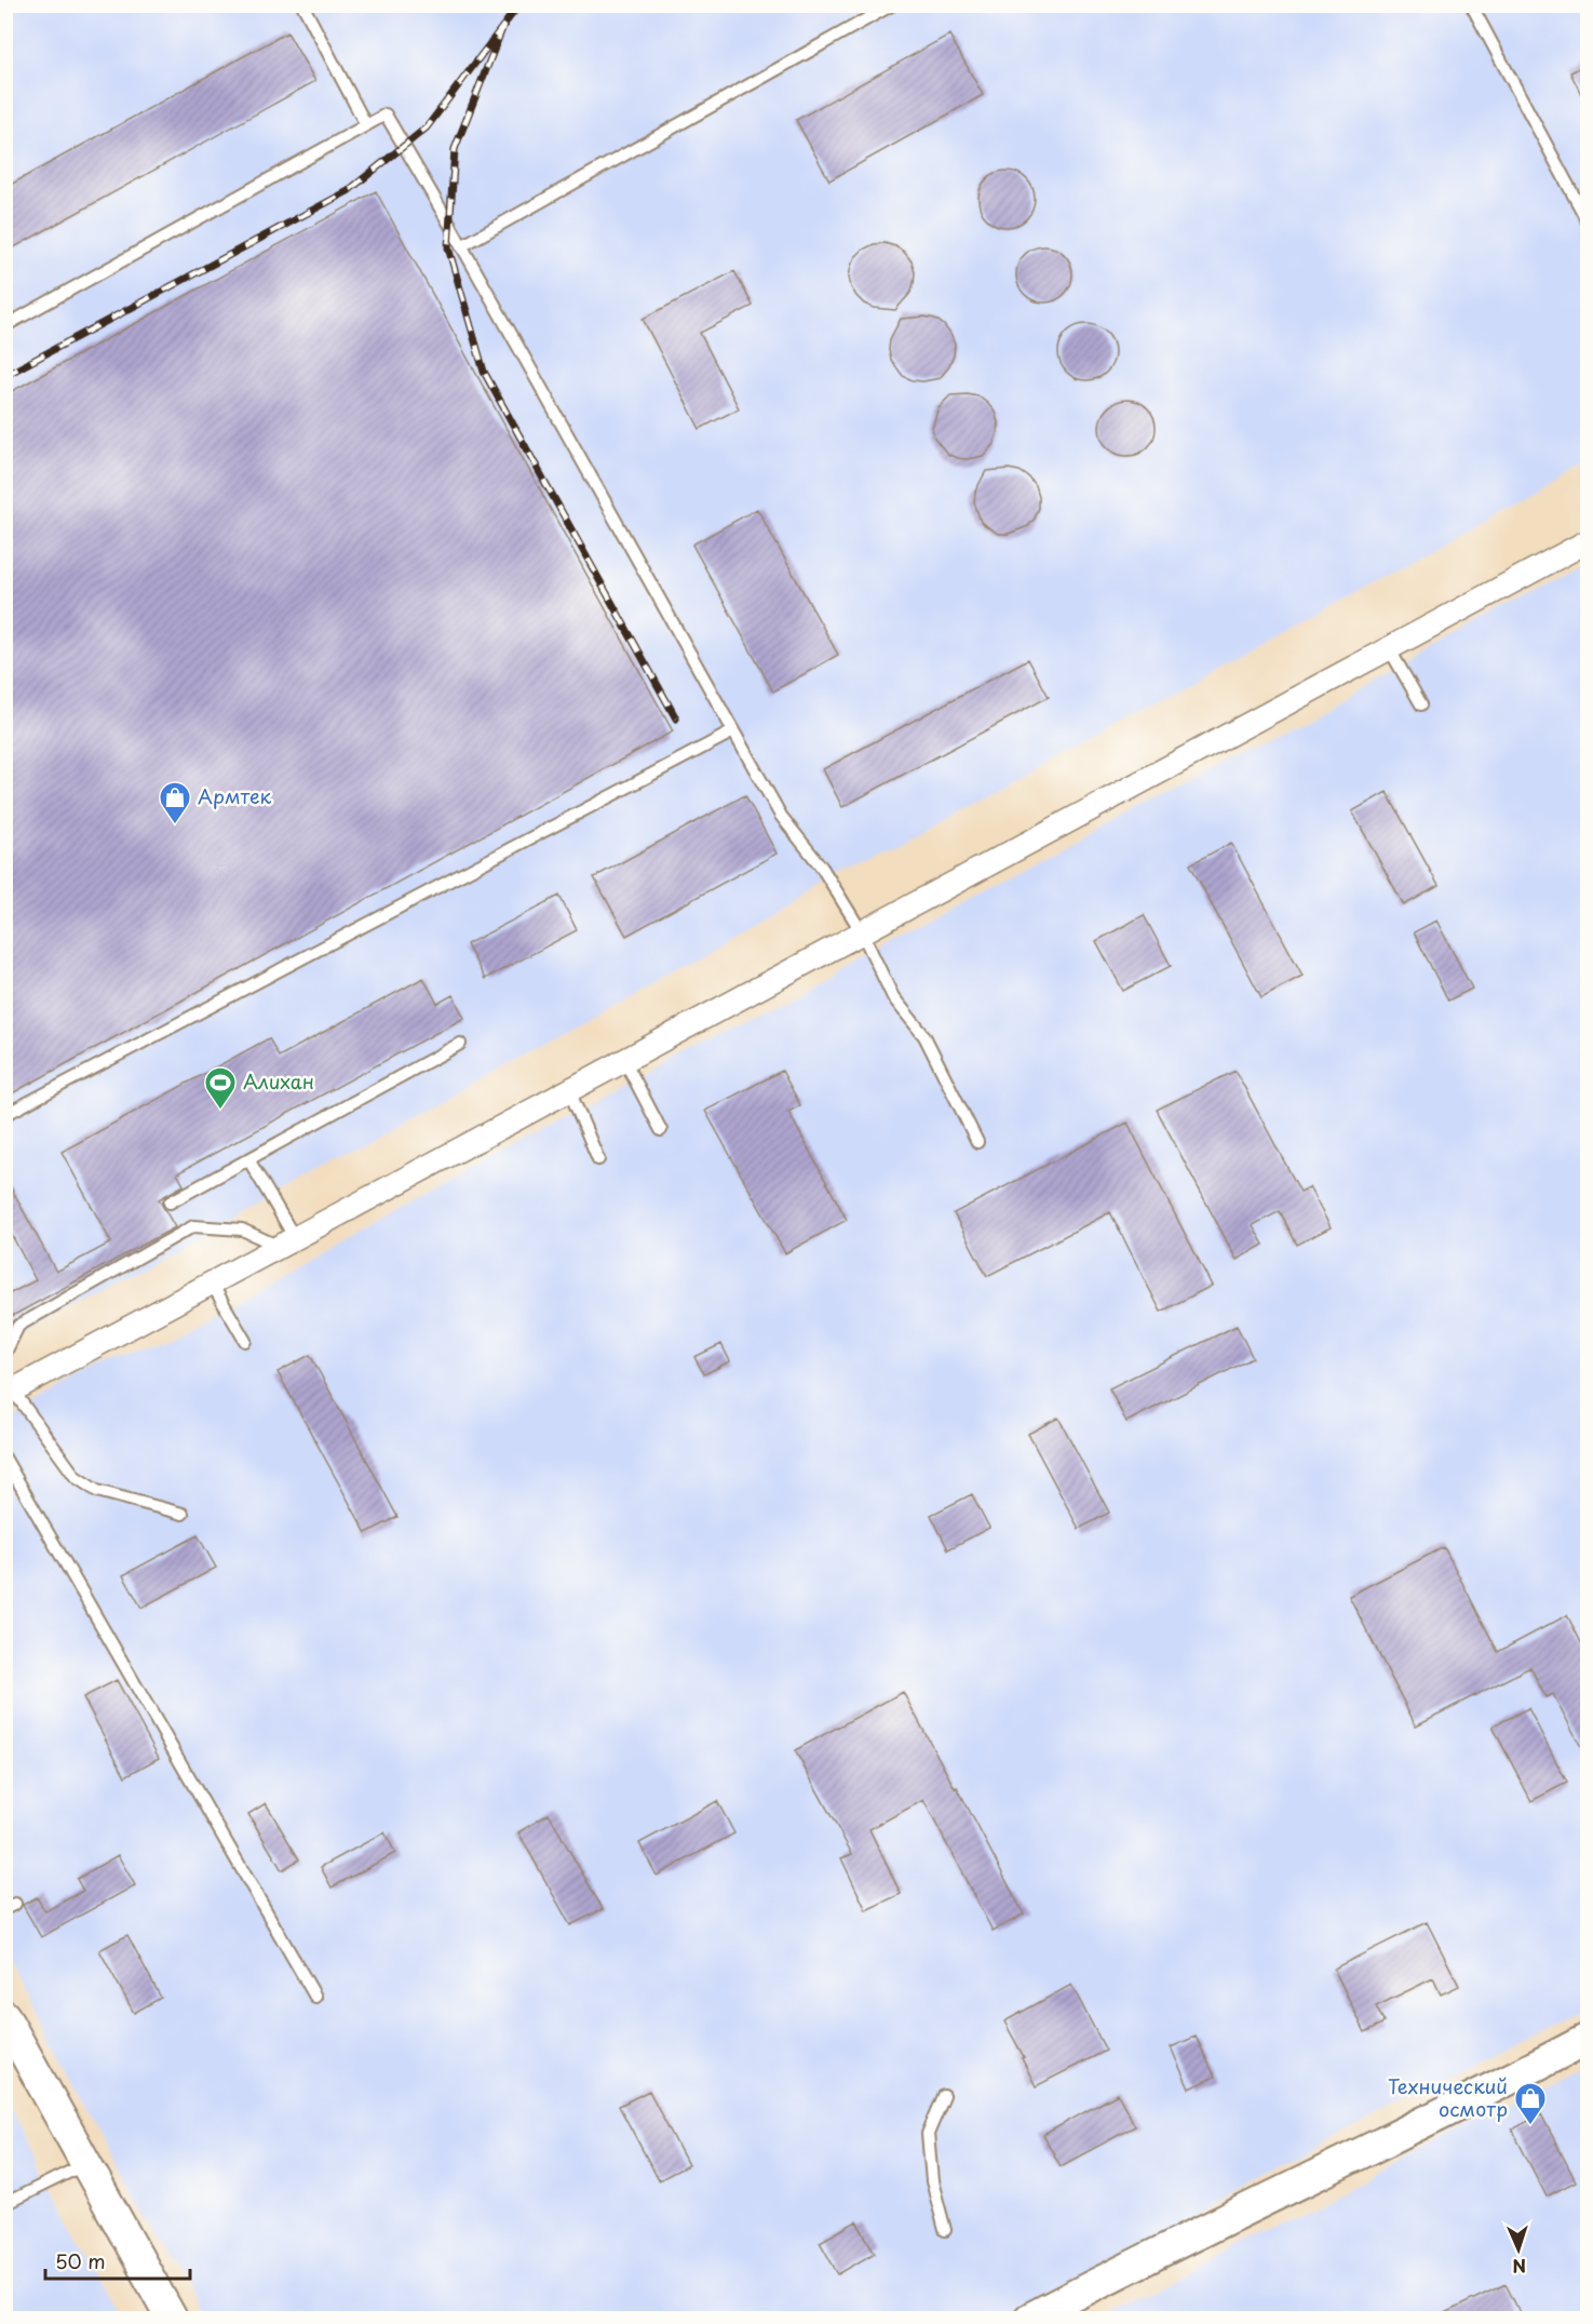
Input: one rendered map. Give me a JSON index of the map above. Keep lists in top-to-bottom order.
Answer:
{
  "places": {
    "shop": ["Армтек", "Технический осмотр"],
    "sports": ["Алихан"]
  },
  "scale_bar": "50 m",
  "north": "bottom"
}
